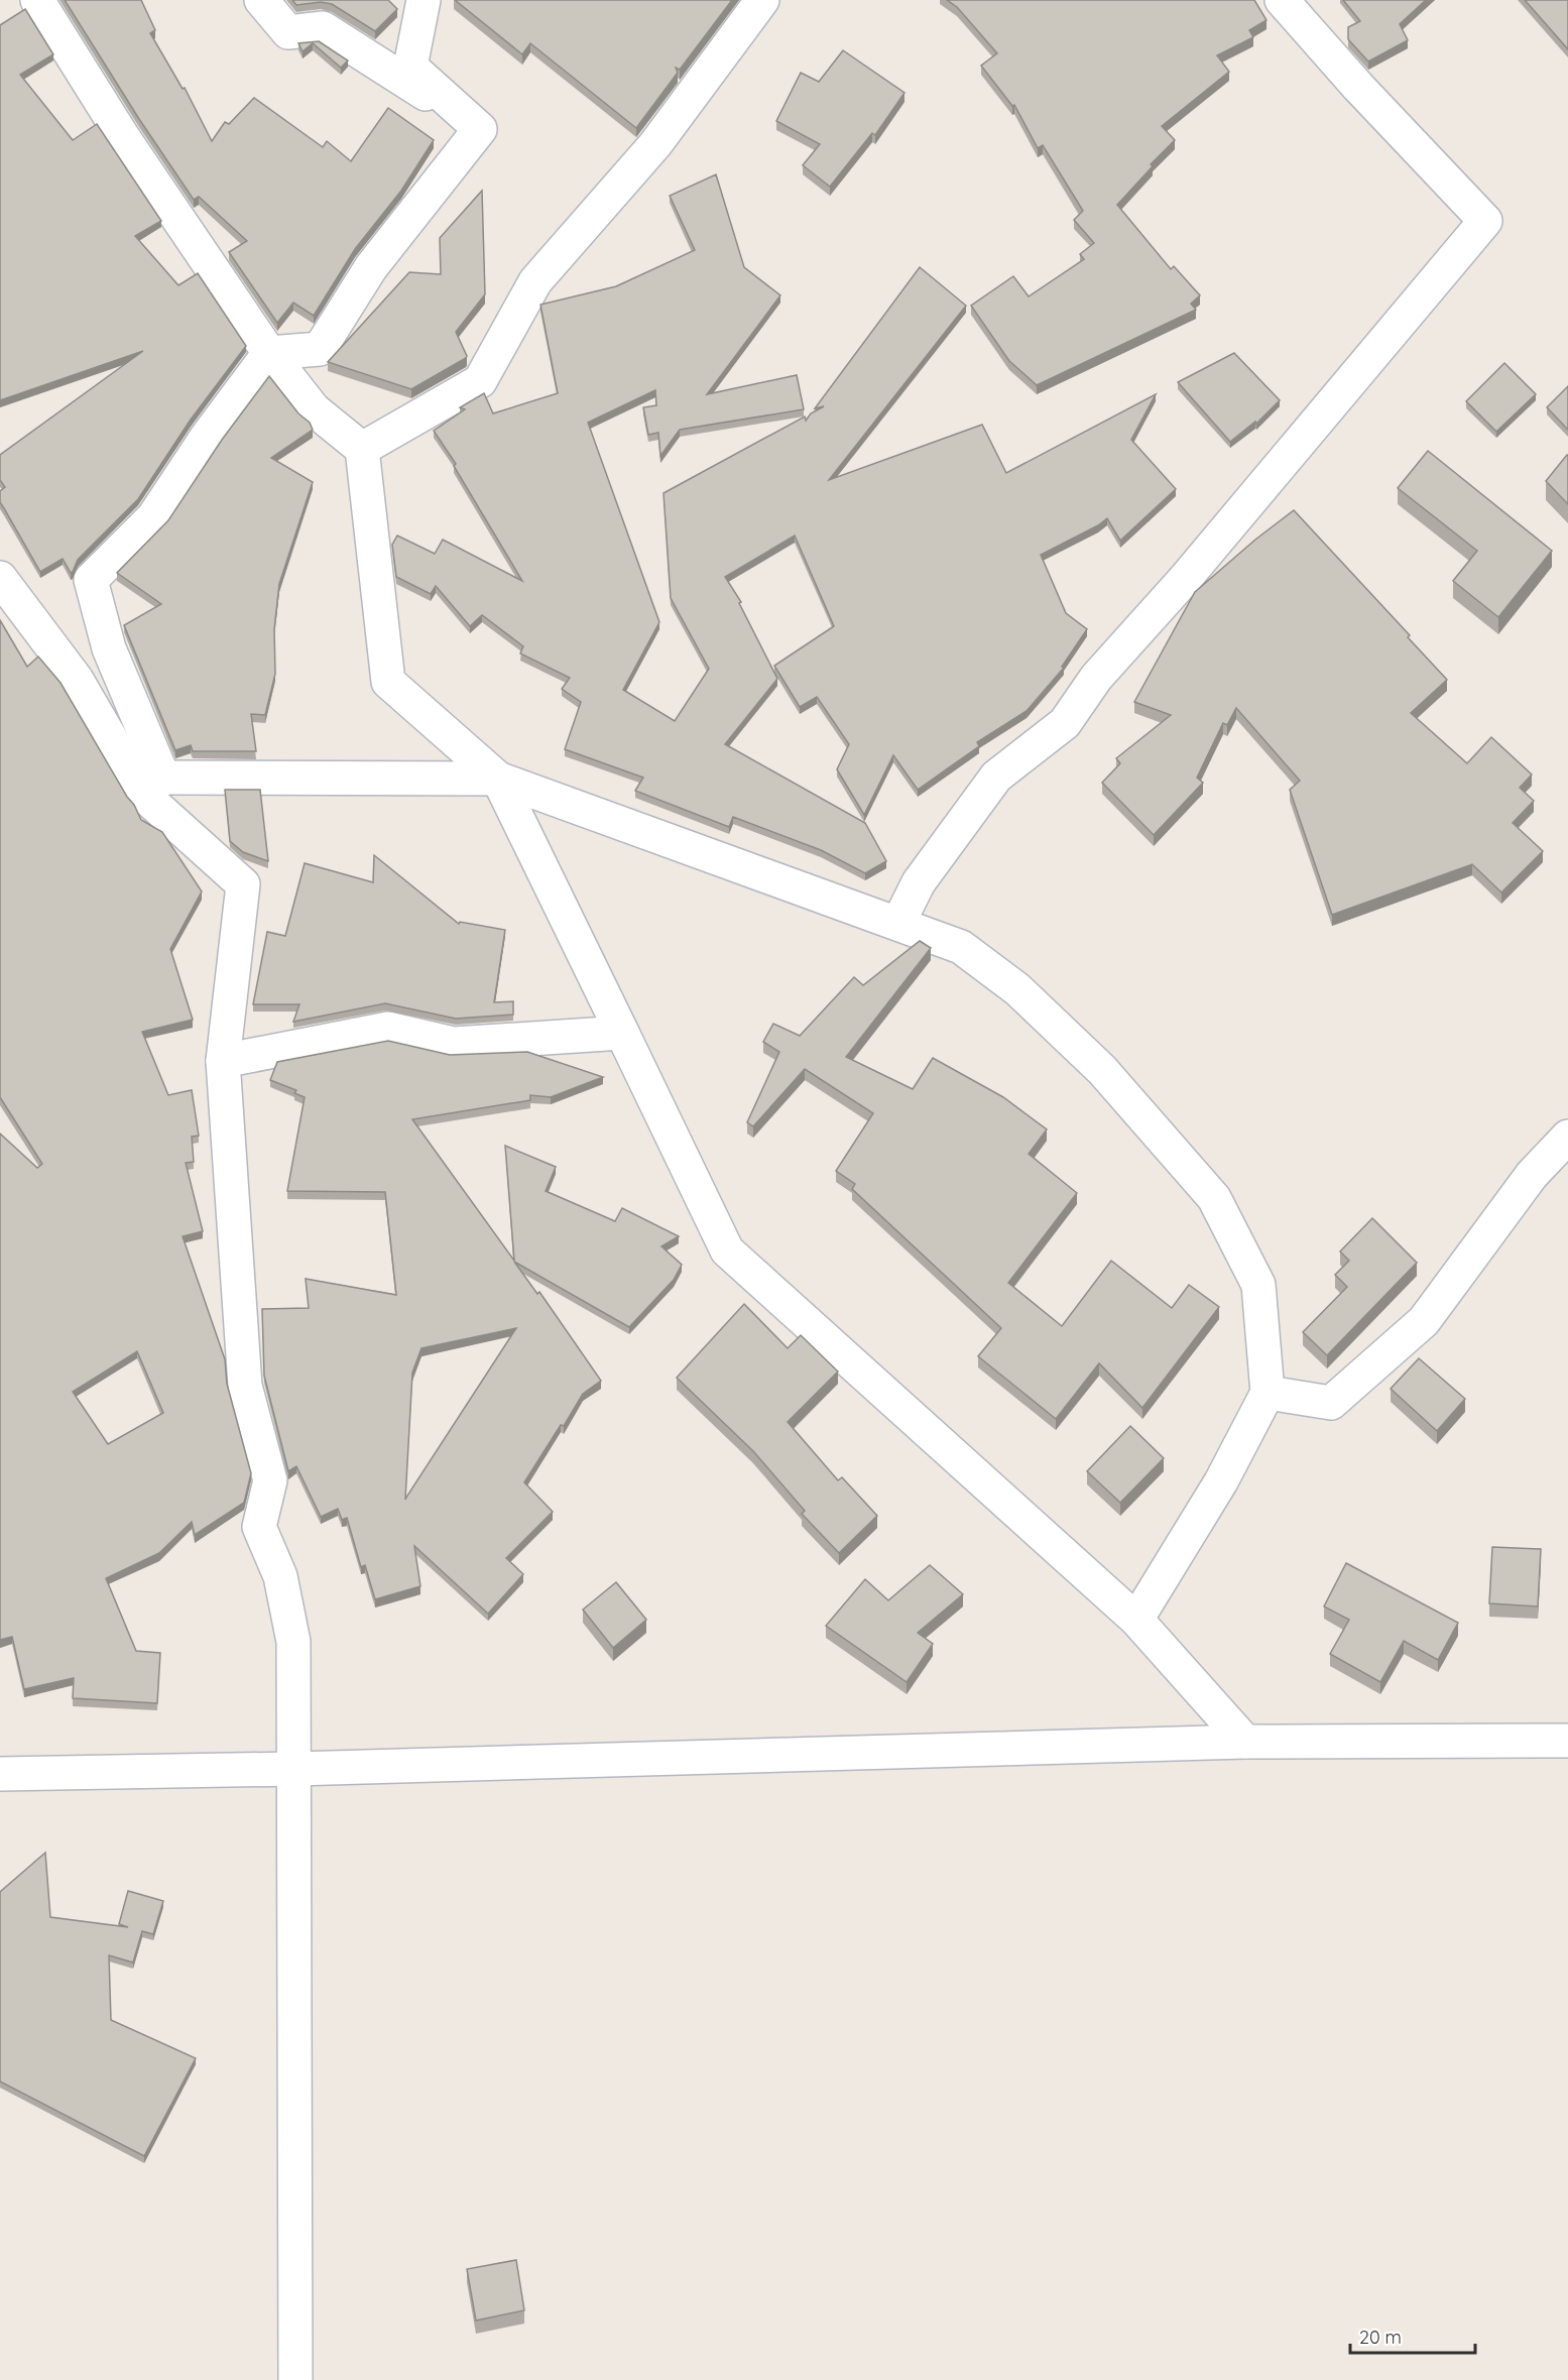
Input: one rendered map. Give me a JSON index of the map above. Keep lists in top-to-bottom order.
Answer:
{
  "scale_bar": "20 m"
}
